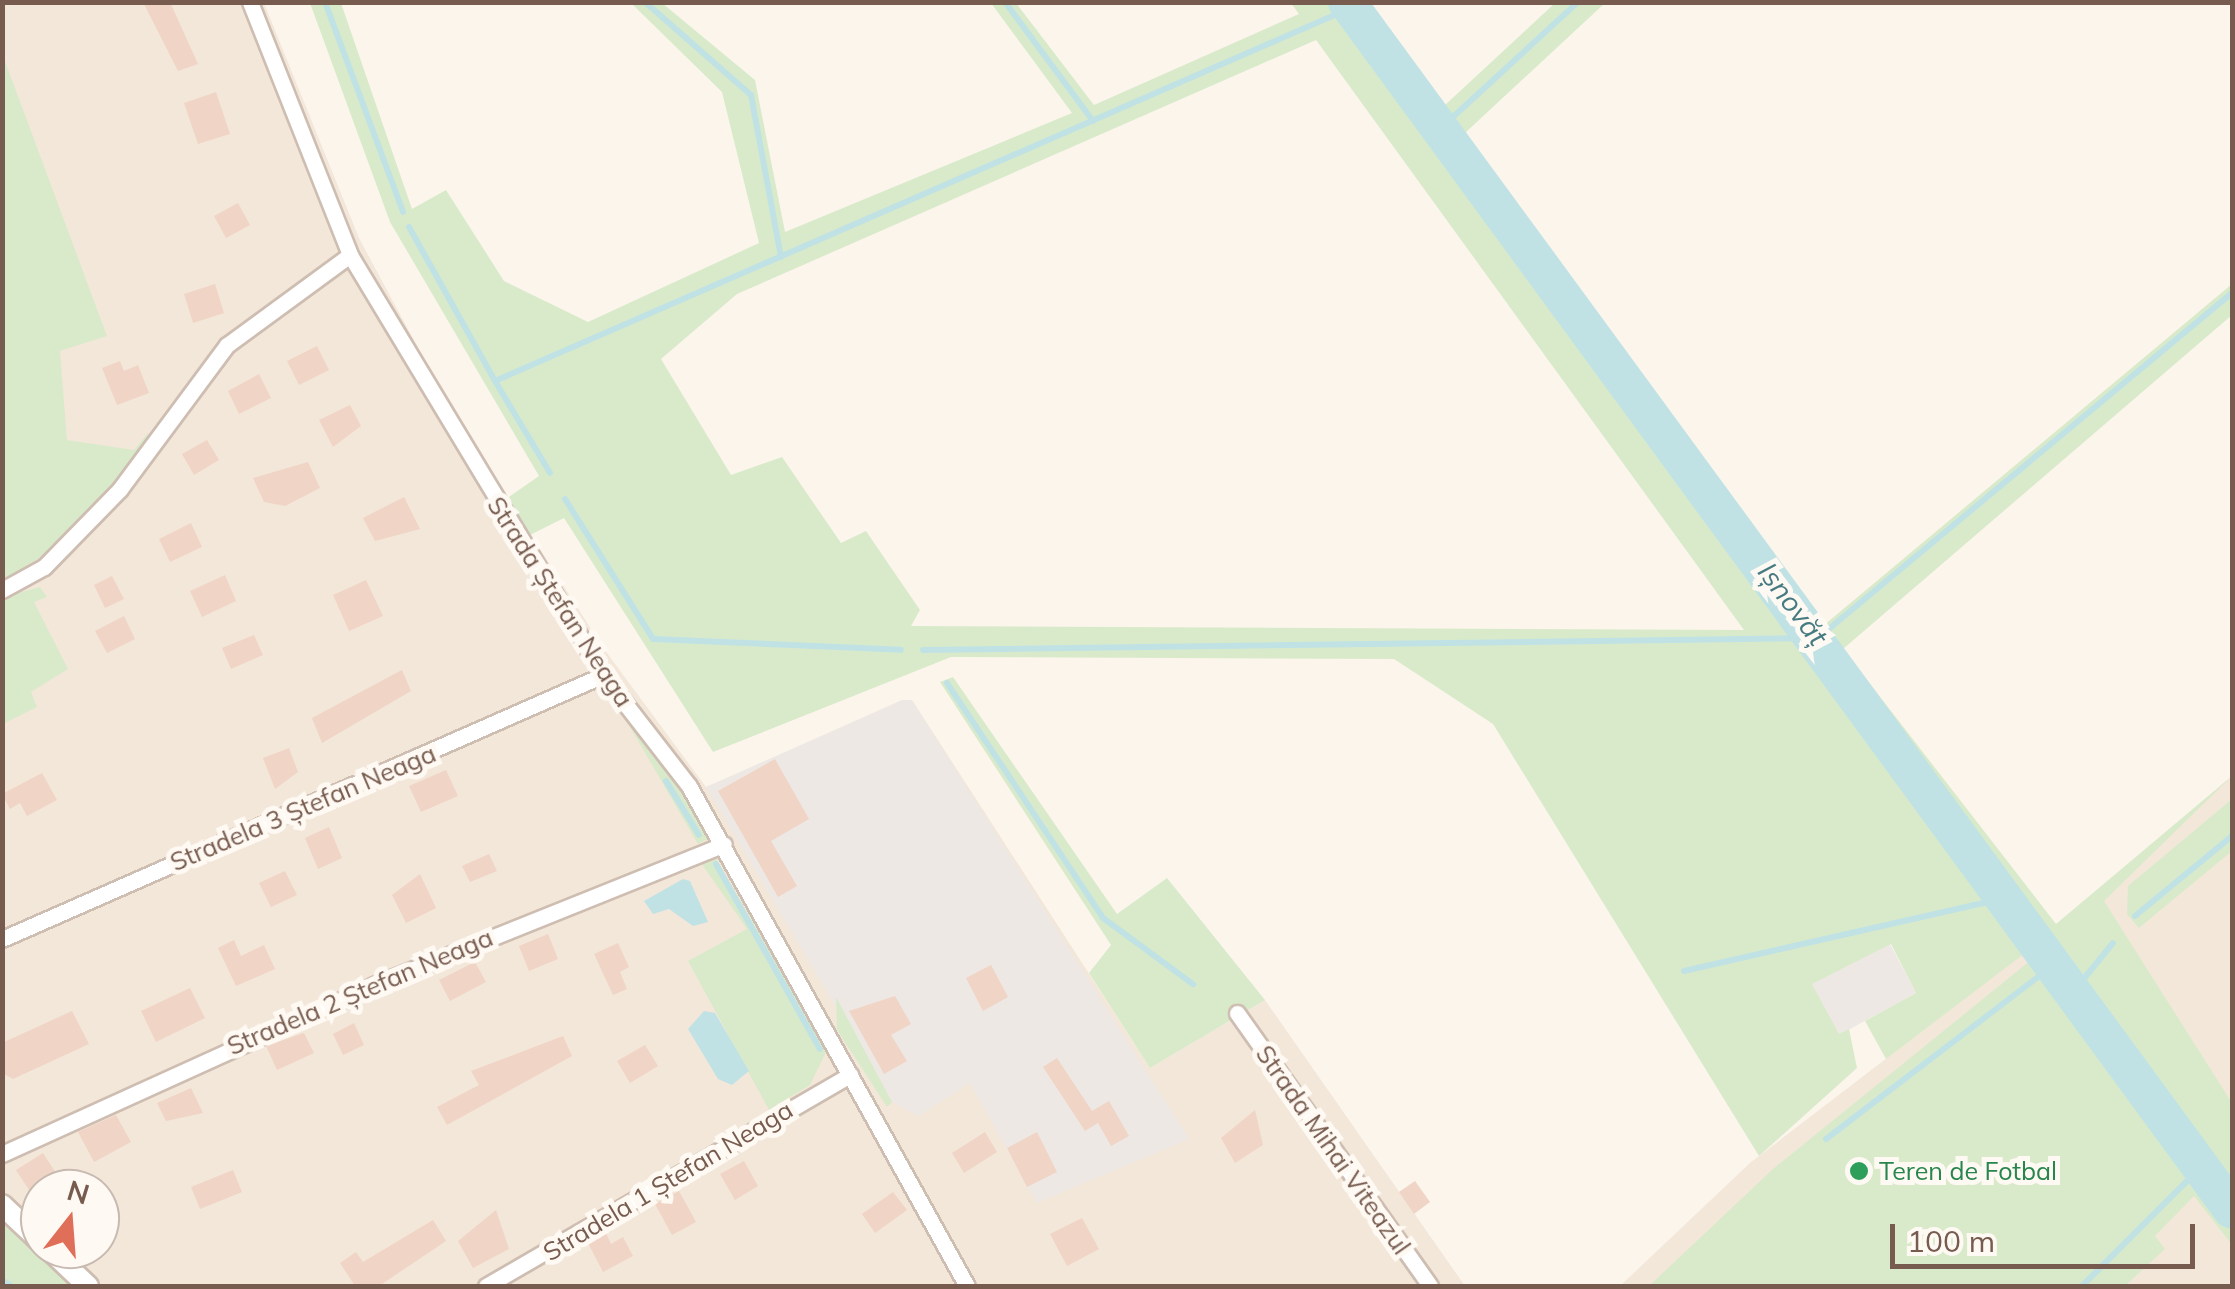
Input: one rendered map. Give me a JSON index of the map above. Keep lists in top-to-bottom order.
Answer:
{
  "streets": {
    "street": [
      "Strada Ștefan Neaga",
      "Stradela 3 Ștefan Neaga",
      "Stradela 2 Ștefan Neaga",
      "Strada Mihai Viteazul",
      "Stradela 1 Ștefan Neaga"
    ]
  },
  "crossings": [
    ["Strada Ștefan Neaga", "Stradela 3 Ștefan Neaga"],
    ["Strada Ștefan Neaga", "Stradela 2 Ștefan Neaga"],
    ["Strada Ștefan Neaga", "Stradela 1 Ștefan Neaga"]
  ],
  "water": ["Ișnovăț"],
  "places": ["Teren de Fotbal"],
  "scale_bar": "100 m",
  "north": "top"
}
